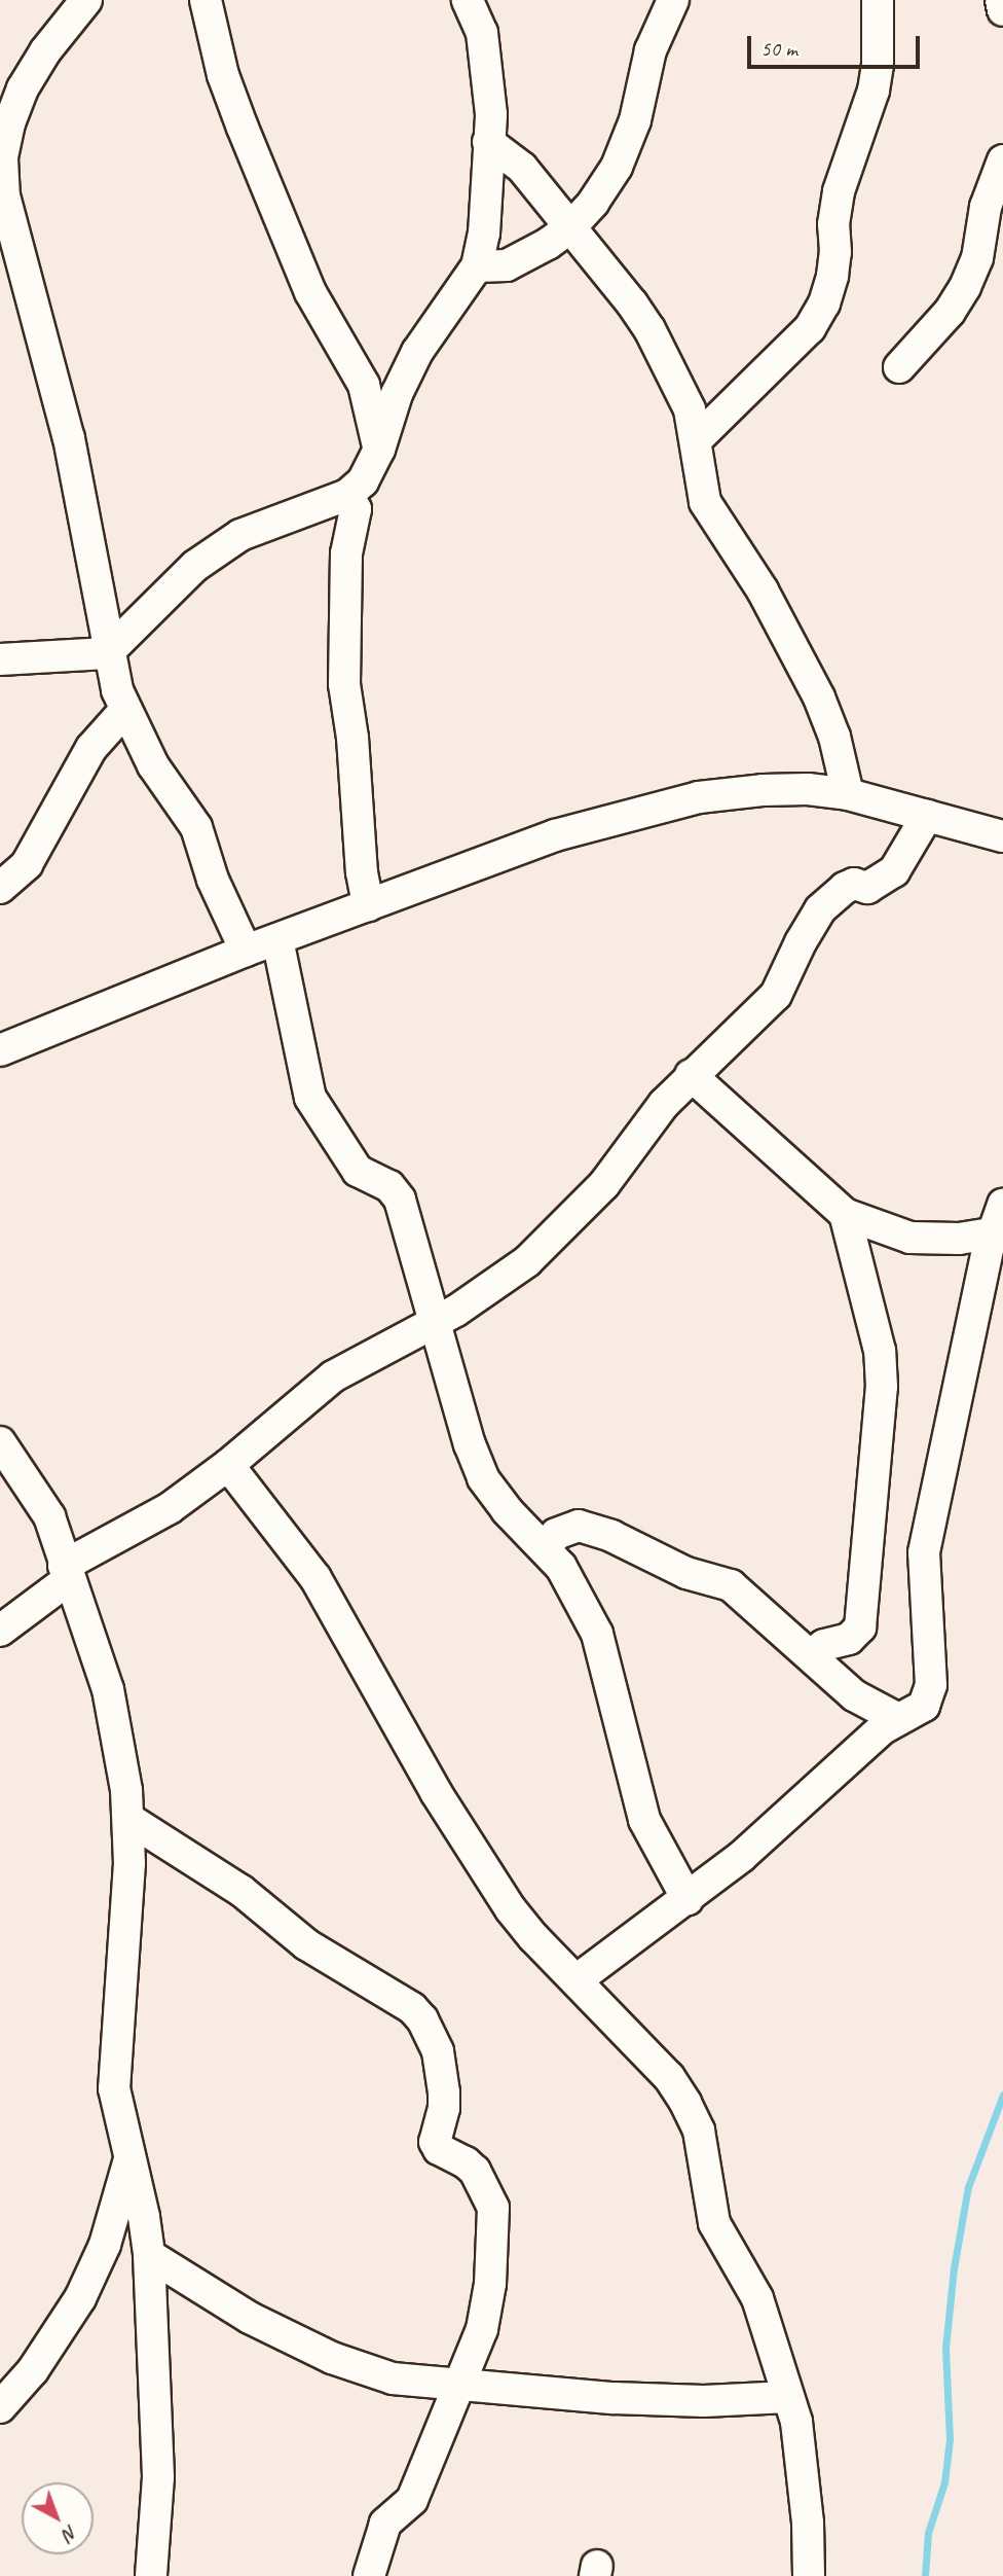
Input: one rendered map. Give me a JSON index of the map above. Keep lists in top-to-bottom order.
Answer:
{
  "scale_bar": "50 m",
  "north": "bottom right"
}
